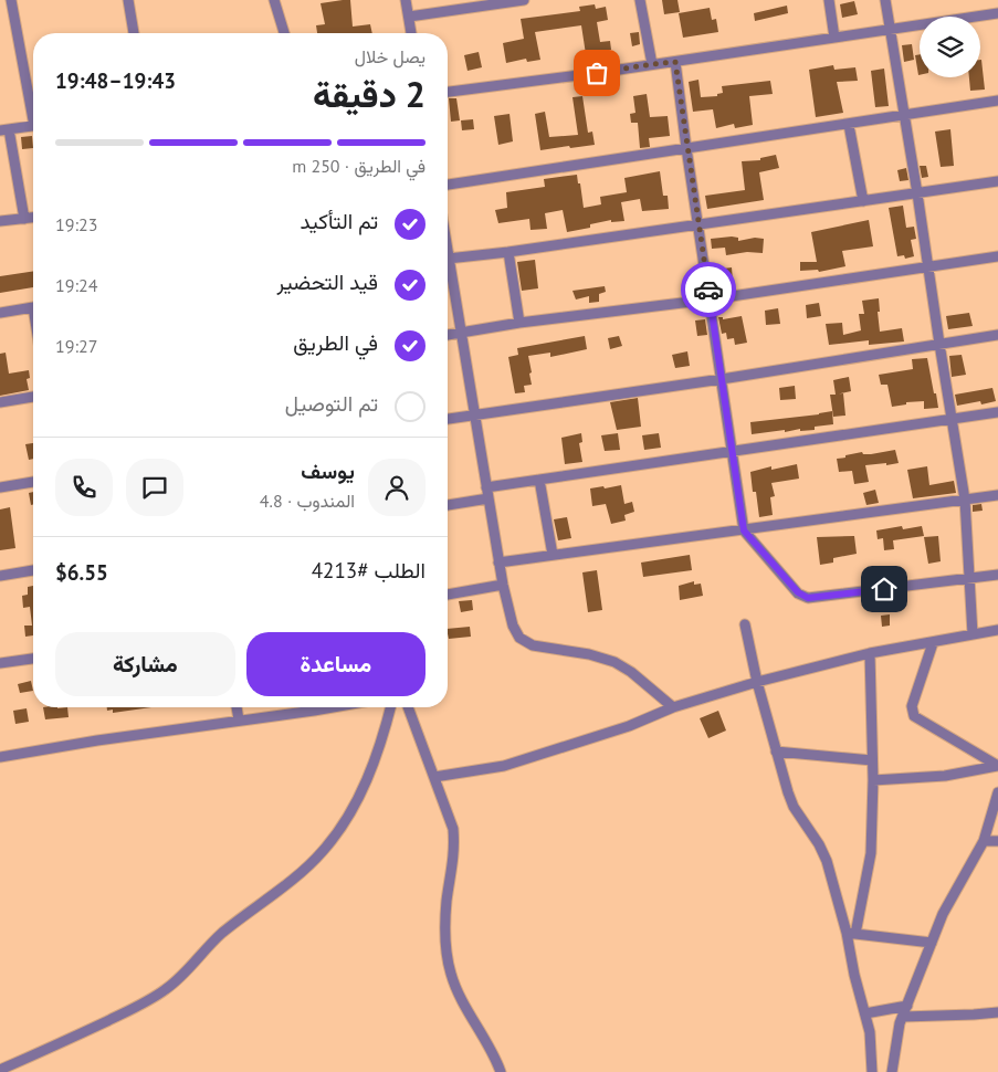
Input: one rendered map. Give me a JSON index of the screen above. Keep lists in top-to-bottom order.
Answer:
{
  "page": {
    "heading": ["2 دقيقة", "يصل خلال", "19:43–19:48"],
    "panel": [
      "يوسف",
      "المندوب · 4.8",
      "الطلب #4213",
      "$6.55"
    ],
    "bar": "في الطريق · 250 m",
    "list": [
      ["تم التأكيد", "19:23"],
      ["قيد التحضير", "19:24"],
      ["في الطريق", "19:27"],
      "تم التوصيل"
    ],
    "buttons": ["مساعدة", "مشاركة"]
  }
}
